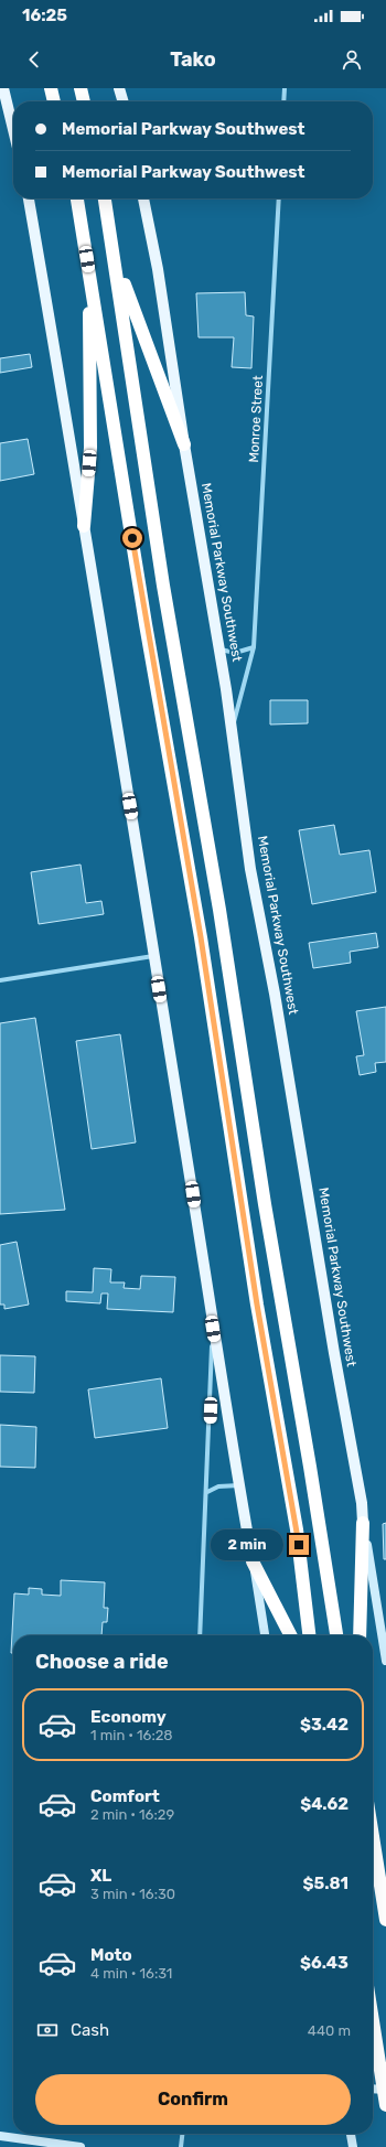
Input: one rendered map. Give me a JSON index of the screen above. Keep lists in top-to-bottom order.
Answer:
{
  "streets": {
    "main road": ["Memorial Parkway Southwest"],
    "street": ["Monroe Street"]
  },
  "crossings": [
    ["Monroe Street", "Memorial Parkway Southwest"]
  ],
  "page": {
    "status": "16:25",
    "header": "Tako",
    "banner": ["Memorial Parkway Southwest", "Memorial Parkway Southwest"],
    "bubble": "2 min",
    "heading": "Choose a ride",
    "list": [
      {
        "name": "Economy",
        "note": "1 min · 16:28",
        "value": "$3.42"
      },
      {
        "name": "Comfort",
        "note": "2 min · 16:29",
        "value": "$4.62"
      },
      {
        "name": "XL",
        "note": "3 min · 16:30",
        "value": "$5.81"
      },
      {
        "name": "Moto",
        "note": "4 min · 16:31",
        "value": "$6.43"
      }
    ],
    "pay": ["Cash", "440 m"],
    "buttons": "Confirm"
  }
}
